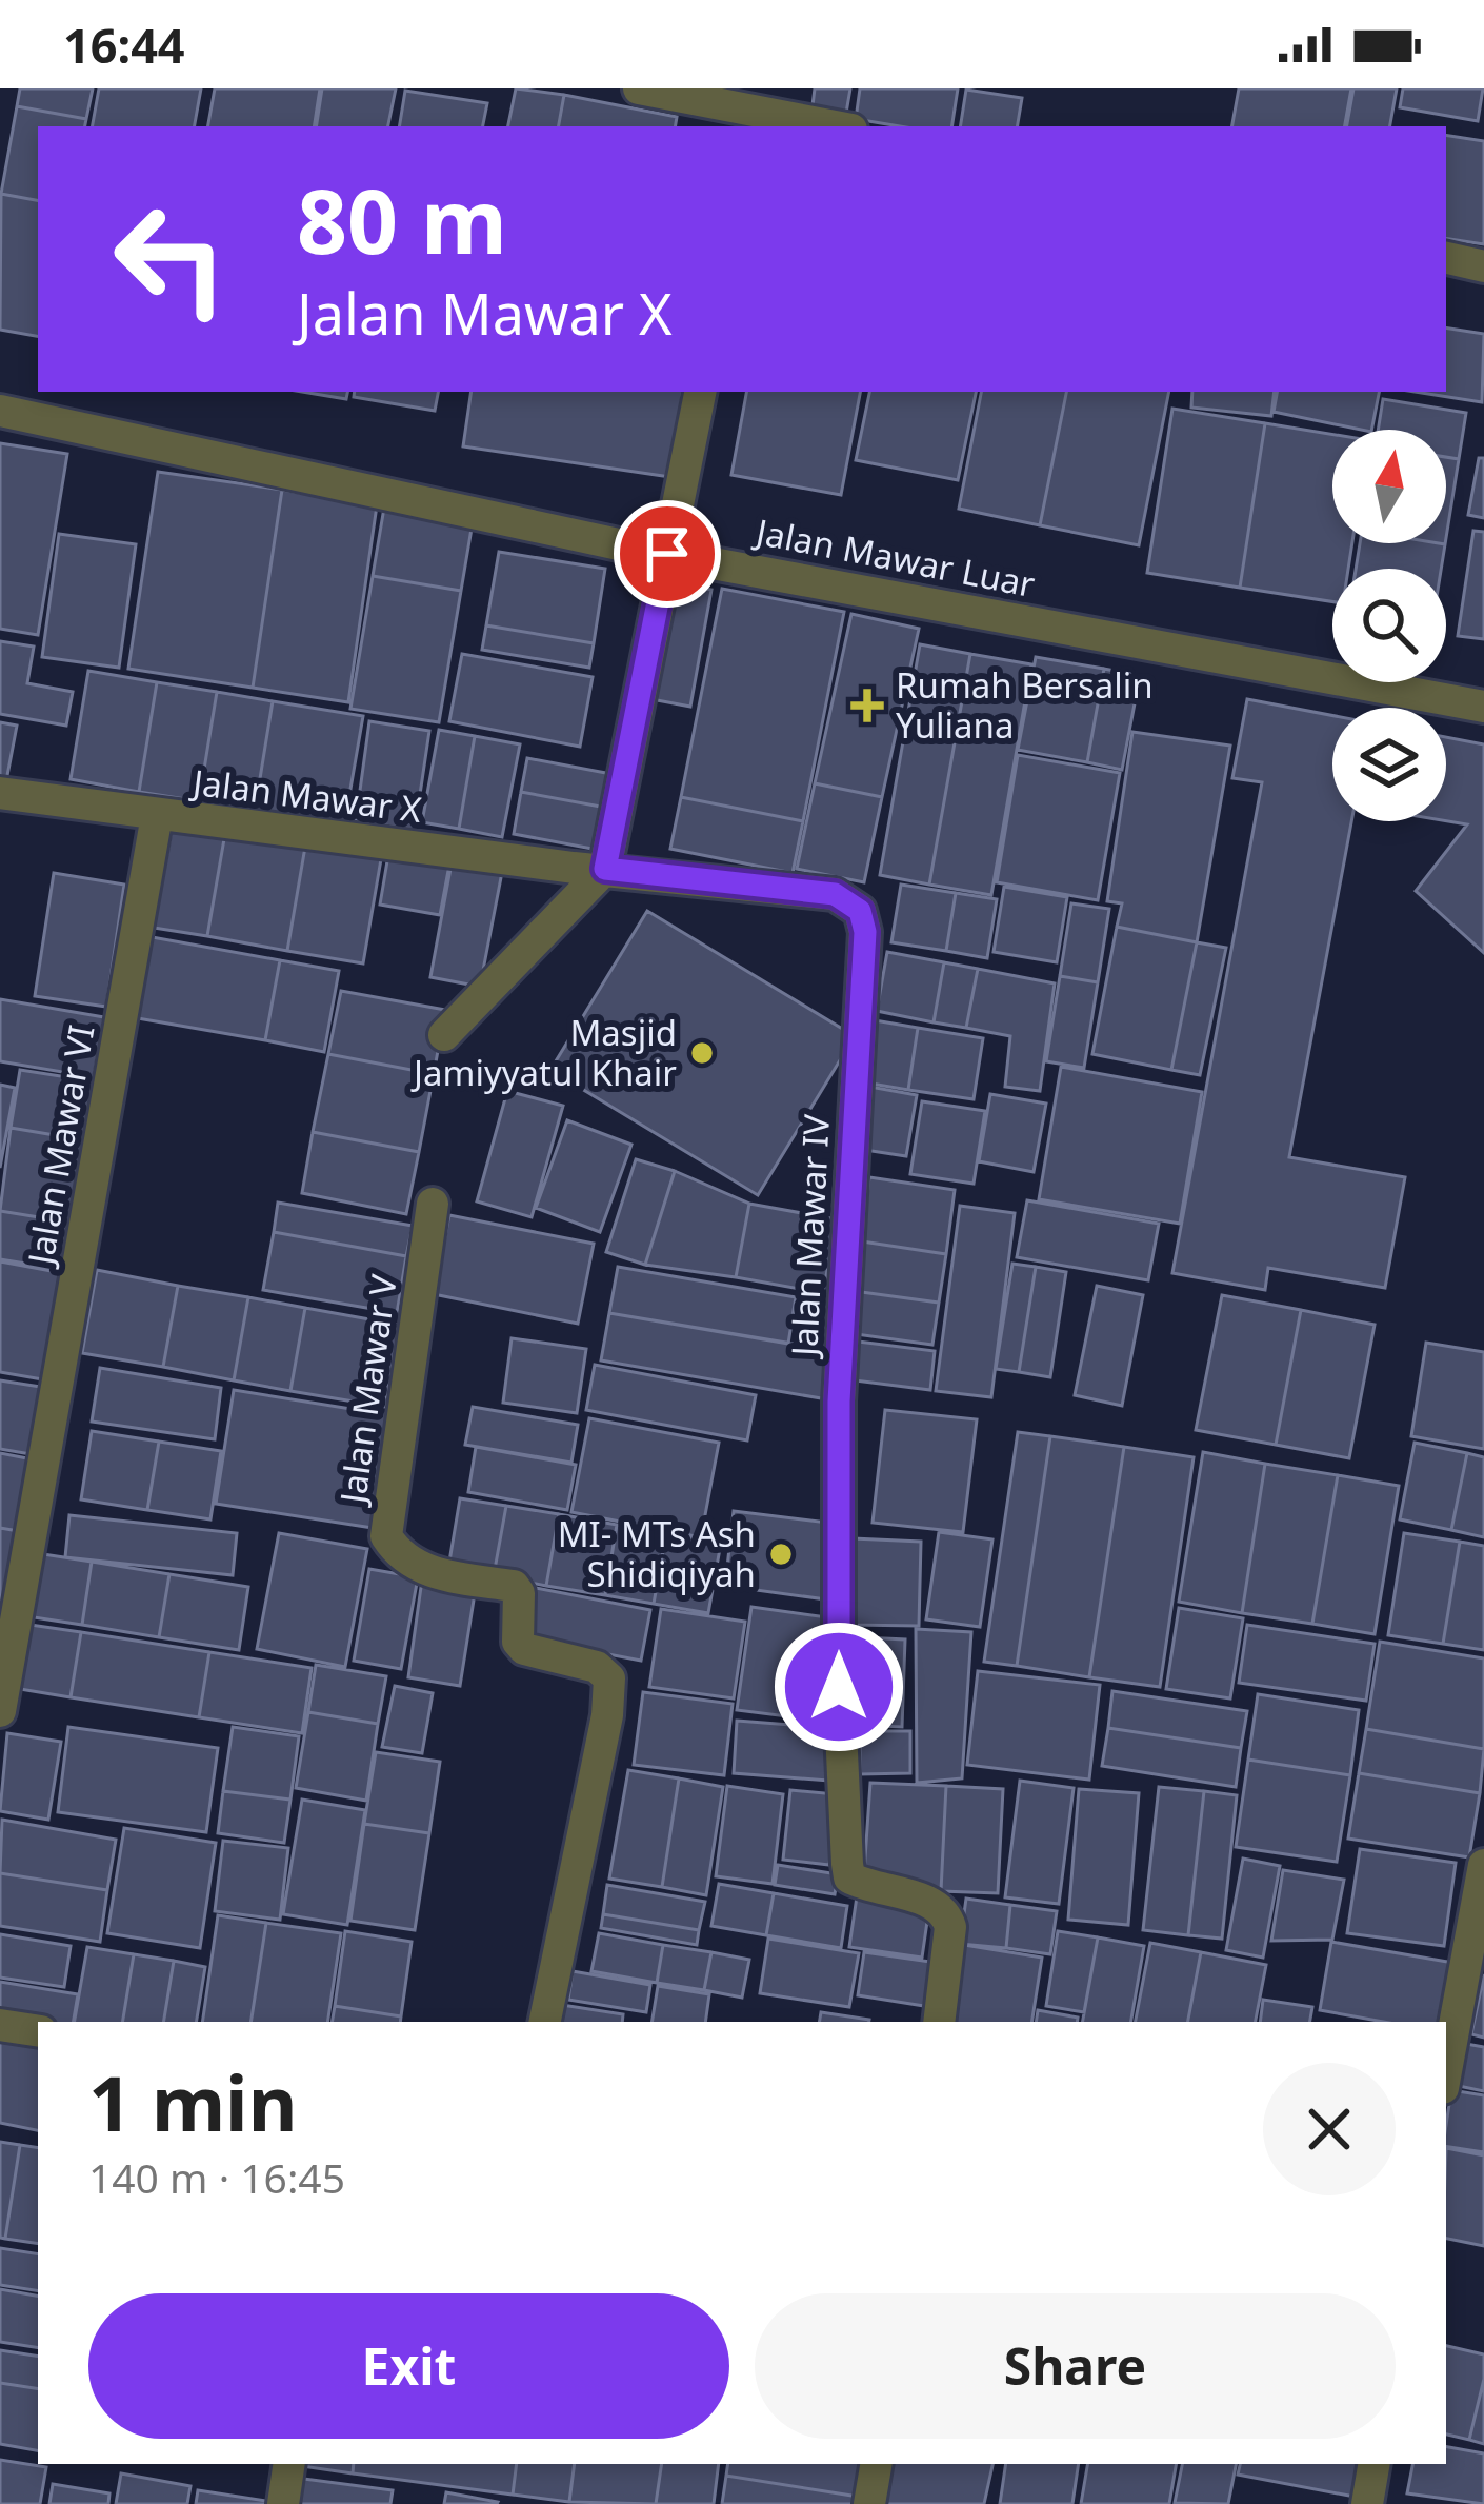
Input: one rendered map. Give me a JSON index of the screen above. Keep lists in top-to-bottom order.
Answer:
{
  "streets": {
    "street": [
      "Jalan Mawar Luar",
      "Jalan Mawar X",
      "Jalan Mawar VI",
      "Jalan Mawar IV",
      "Jalan Mawar V"
    ]
  },
  "crossings": [
    ["Jalan Mawar X", "Jalan Mawar VI"],
    ["Jalan Mawar X", "Jalan Mawar IV"]
  ],
  "places": {
    "health": ["Rumah Bersalin Yuliana"],
    "other": ["Masjid Jamiyyatul Khair", "MI- MTs Ash Shidiqiyah"]
  },
  "north": "top",
  "page": {
    "status": "16:44",
    "turn": ["80 m", "Jalan Mawar X"],
    "heading": ["1 min", "140 m · 16:45"],
    "buttons": ["Exit", "Share"]
  }
}
